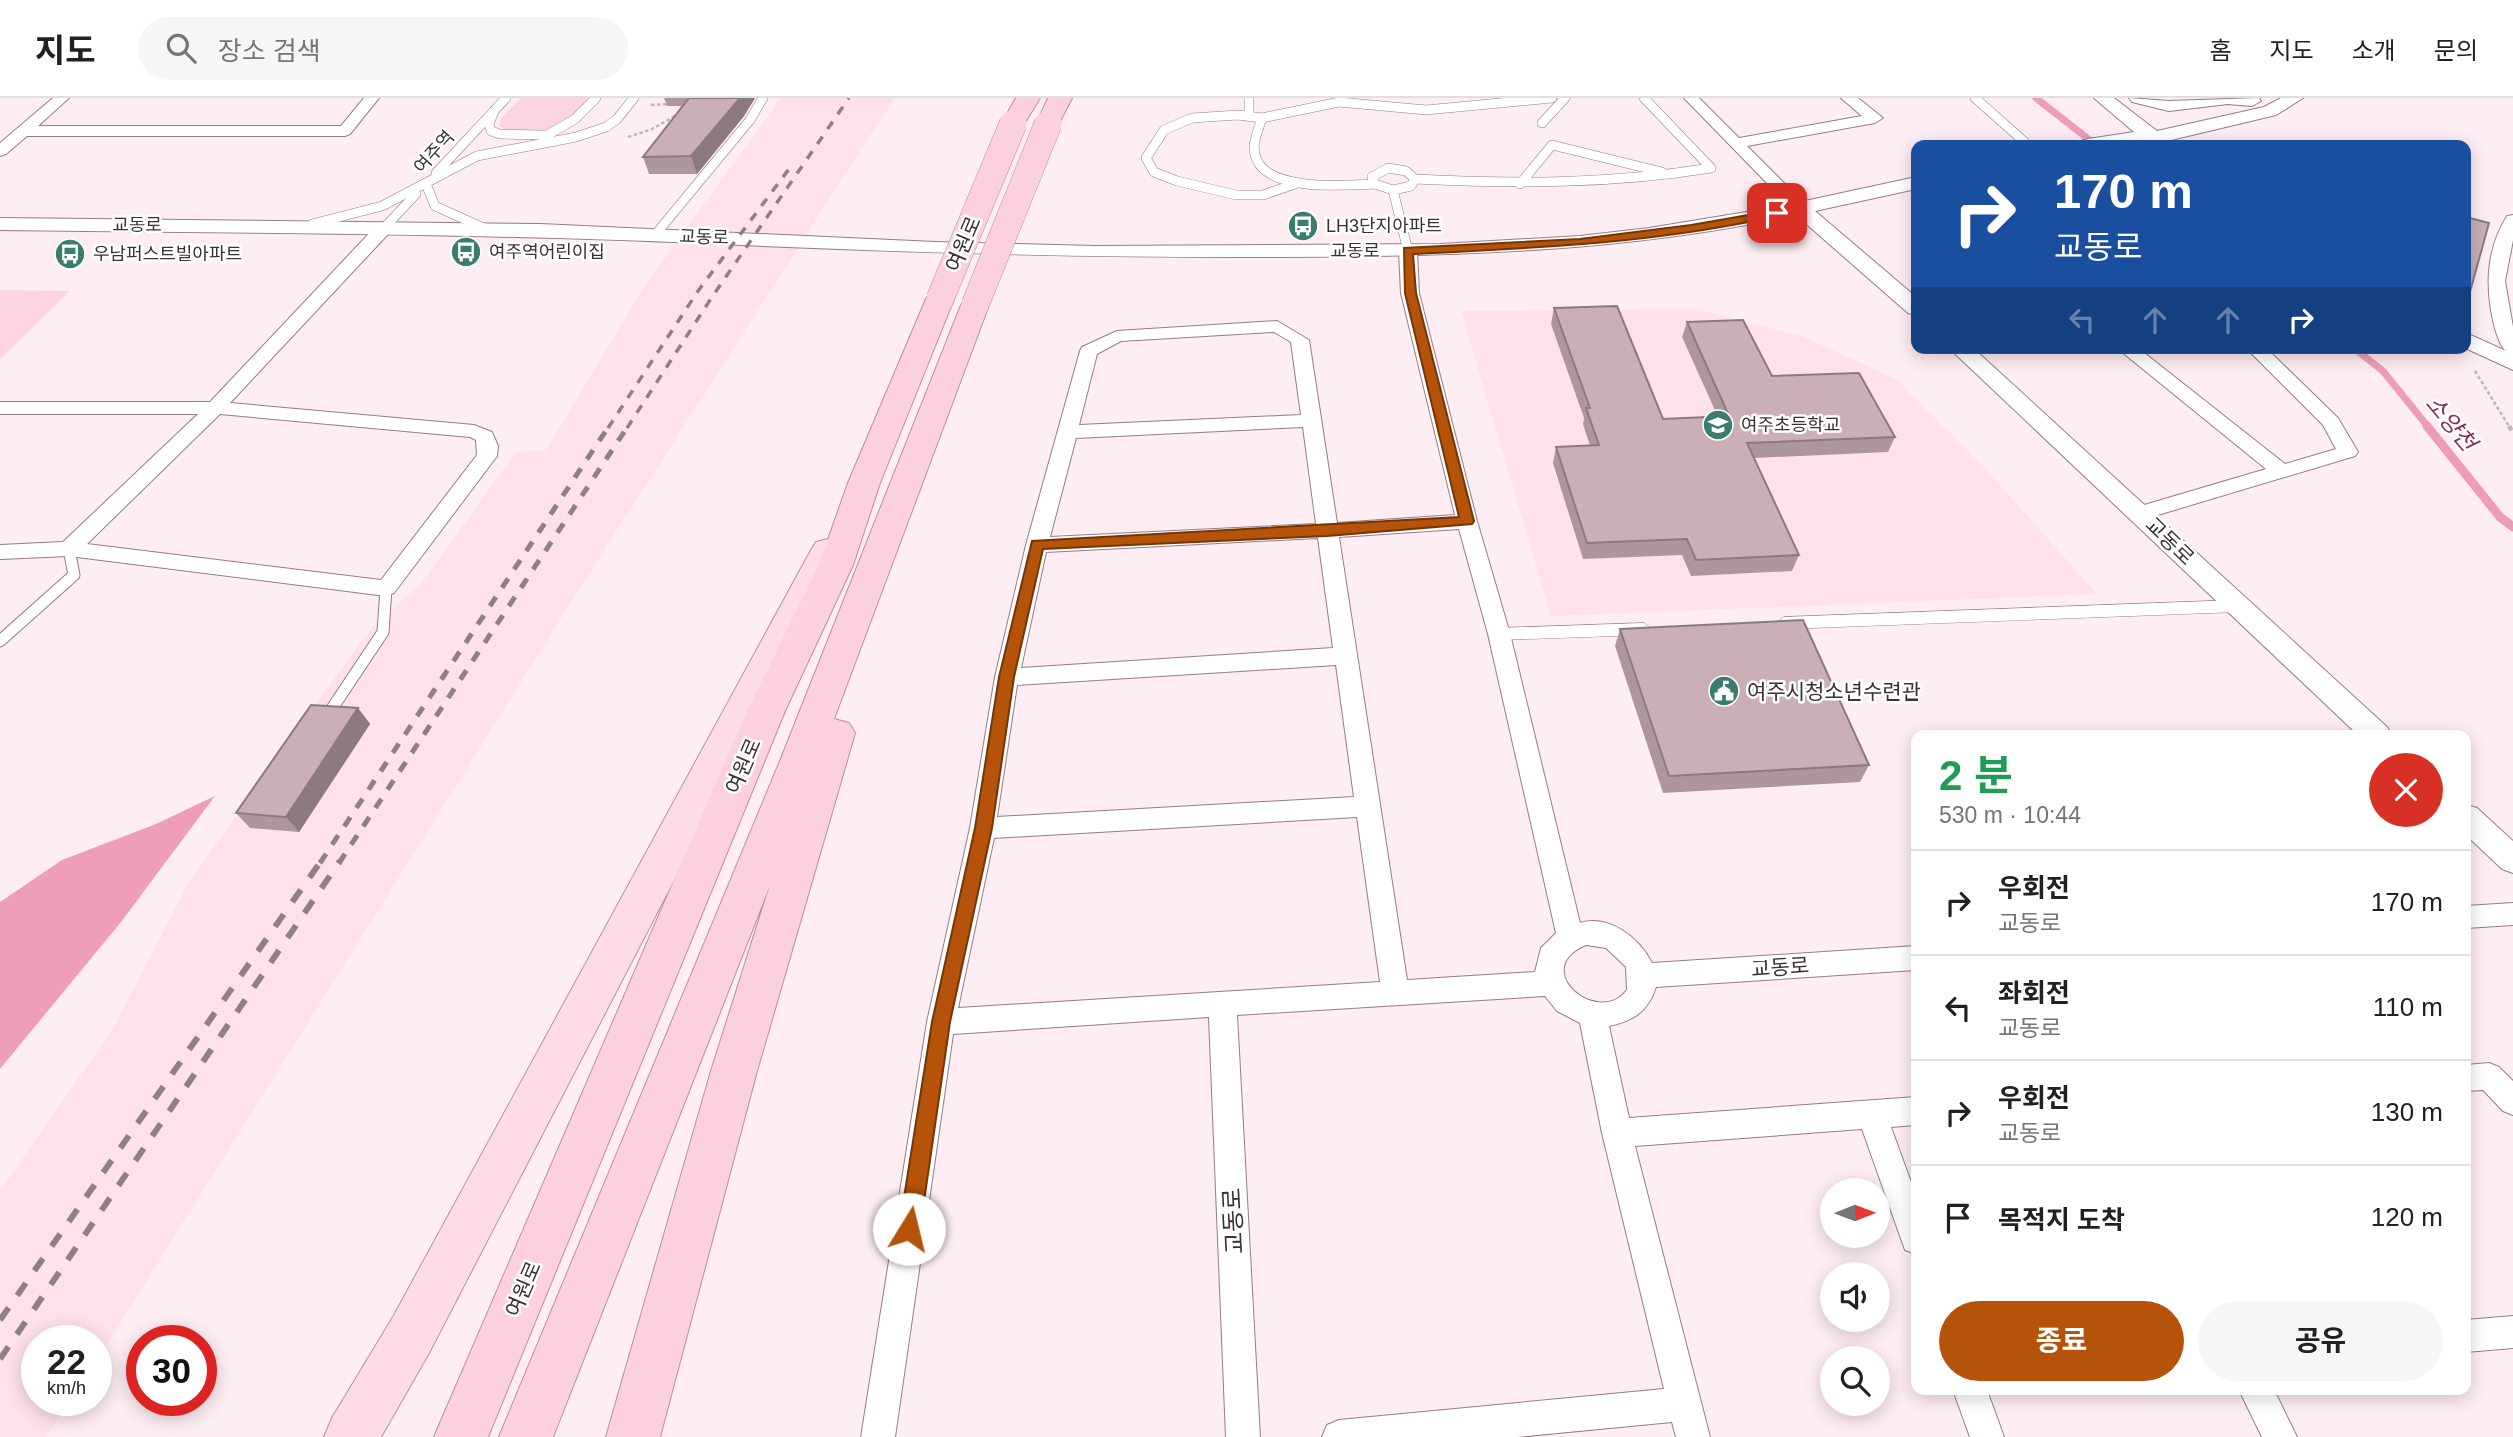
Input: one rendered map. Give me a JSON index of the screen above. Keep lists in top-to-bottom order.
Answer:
{
  "streets": {
    "highway": ["여원로"],
    "street": ["교동로"],
    "lane": ["여주역"]
  },
  "crossings": [
    ["여주역", "교동로"]
  ],
  "water": ["소양천"],
  "places": {
    "bus stop": ["LH3단지아파트", "여주역어린이집", "우남퍼스트빌아파트"],
    "school or university": ["여주초등학교"],
    "public building": ["여주시청소년수련관"]
  },
  "north": "right",
  "page": {
    "header": "지도",
    "search": "장소 검색",
    "nav": [
      "홈",
      "지도",
      "소개",
      "문의"
    ],
    "turn": ["170 m", "교동로"],
    "heading": ["2 분", "530 m · 10:44"],
    "list": [
      {
        "name": "우회전",
        "note": "교동로",
        "value": "170 m"
      },
      {
        "name": "좌회전",
        "note": "교동로",
        "value": "110 m"
      },
      {
        "name": "우회전",
        "note": "교동로",
        "value": "130 m"
      },
      {
        "name": "목적지 도착",
        "value": "120 m"
      }
    ],
    "buttons": ["종료", "공유"],
    "speed": "22 km/h",
    "limit": "30"
  }
}
